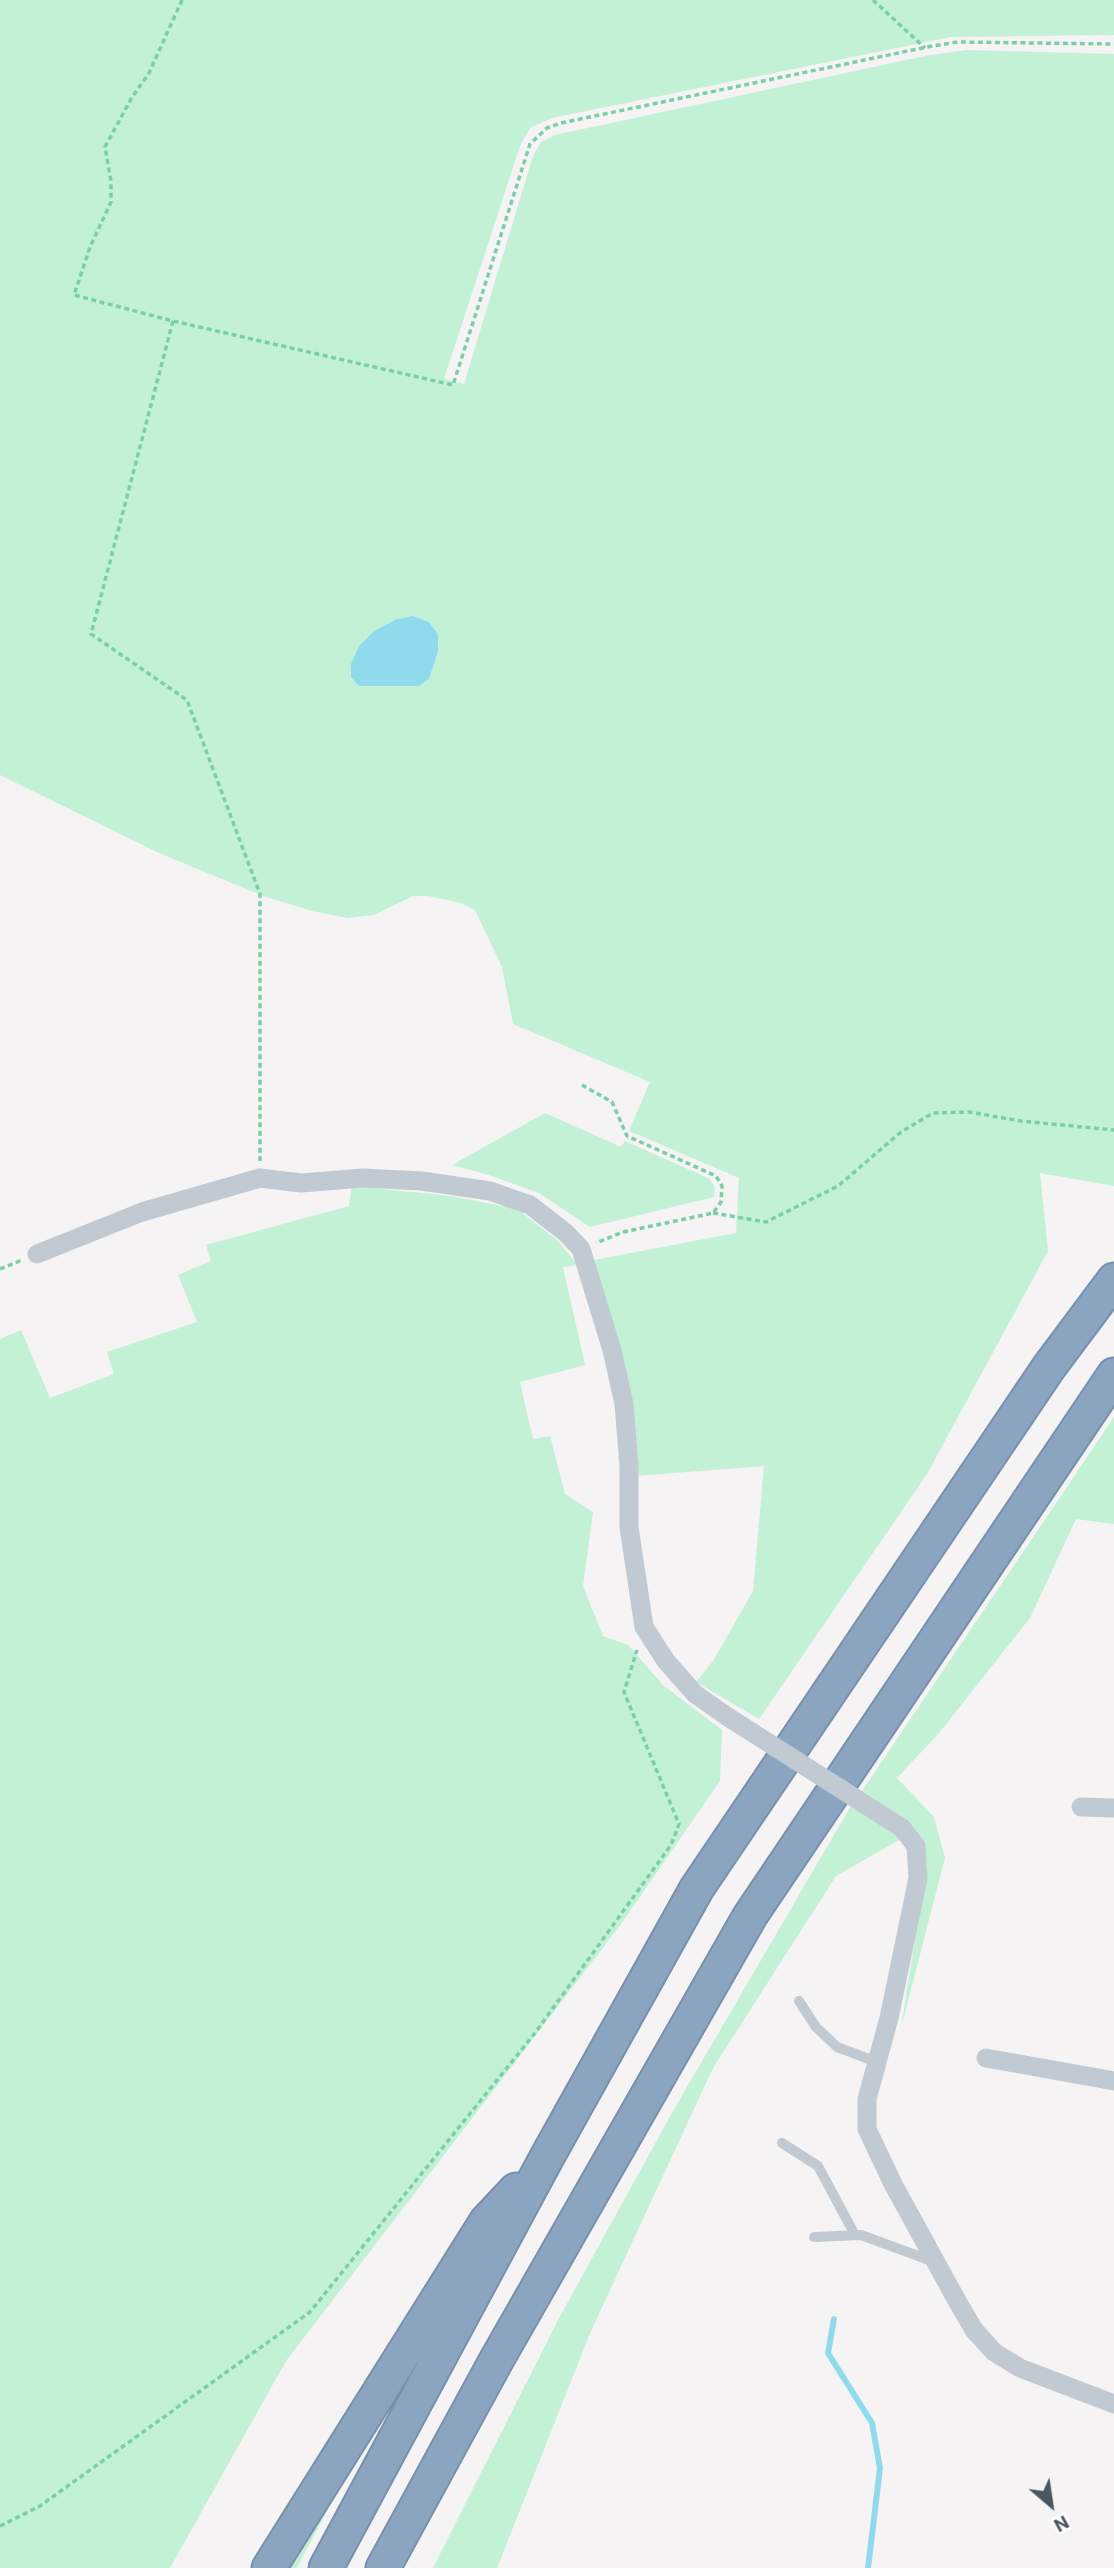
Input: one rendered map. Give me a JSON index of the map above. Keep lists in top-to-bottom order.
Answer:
{
  "north": "bottom right"
}
